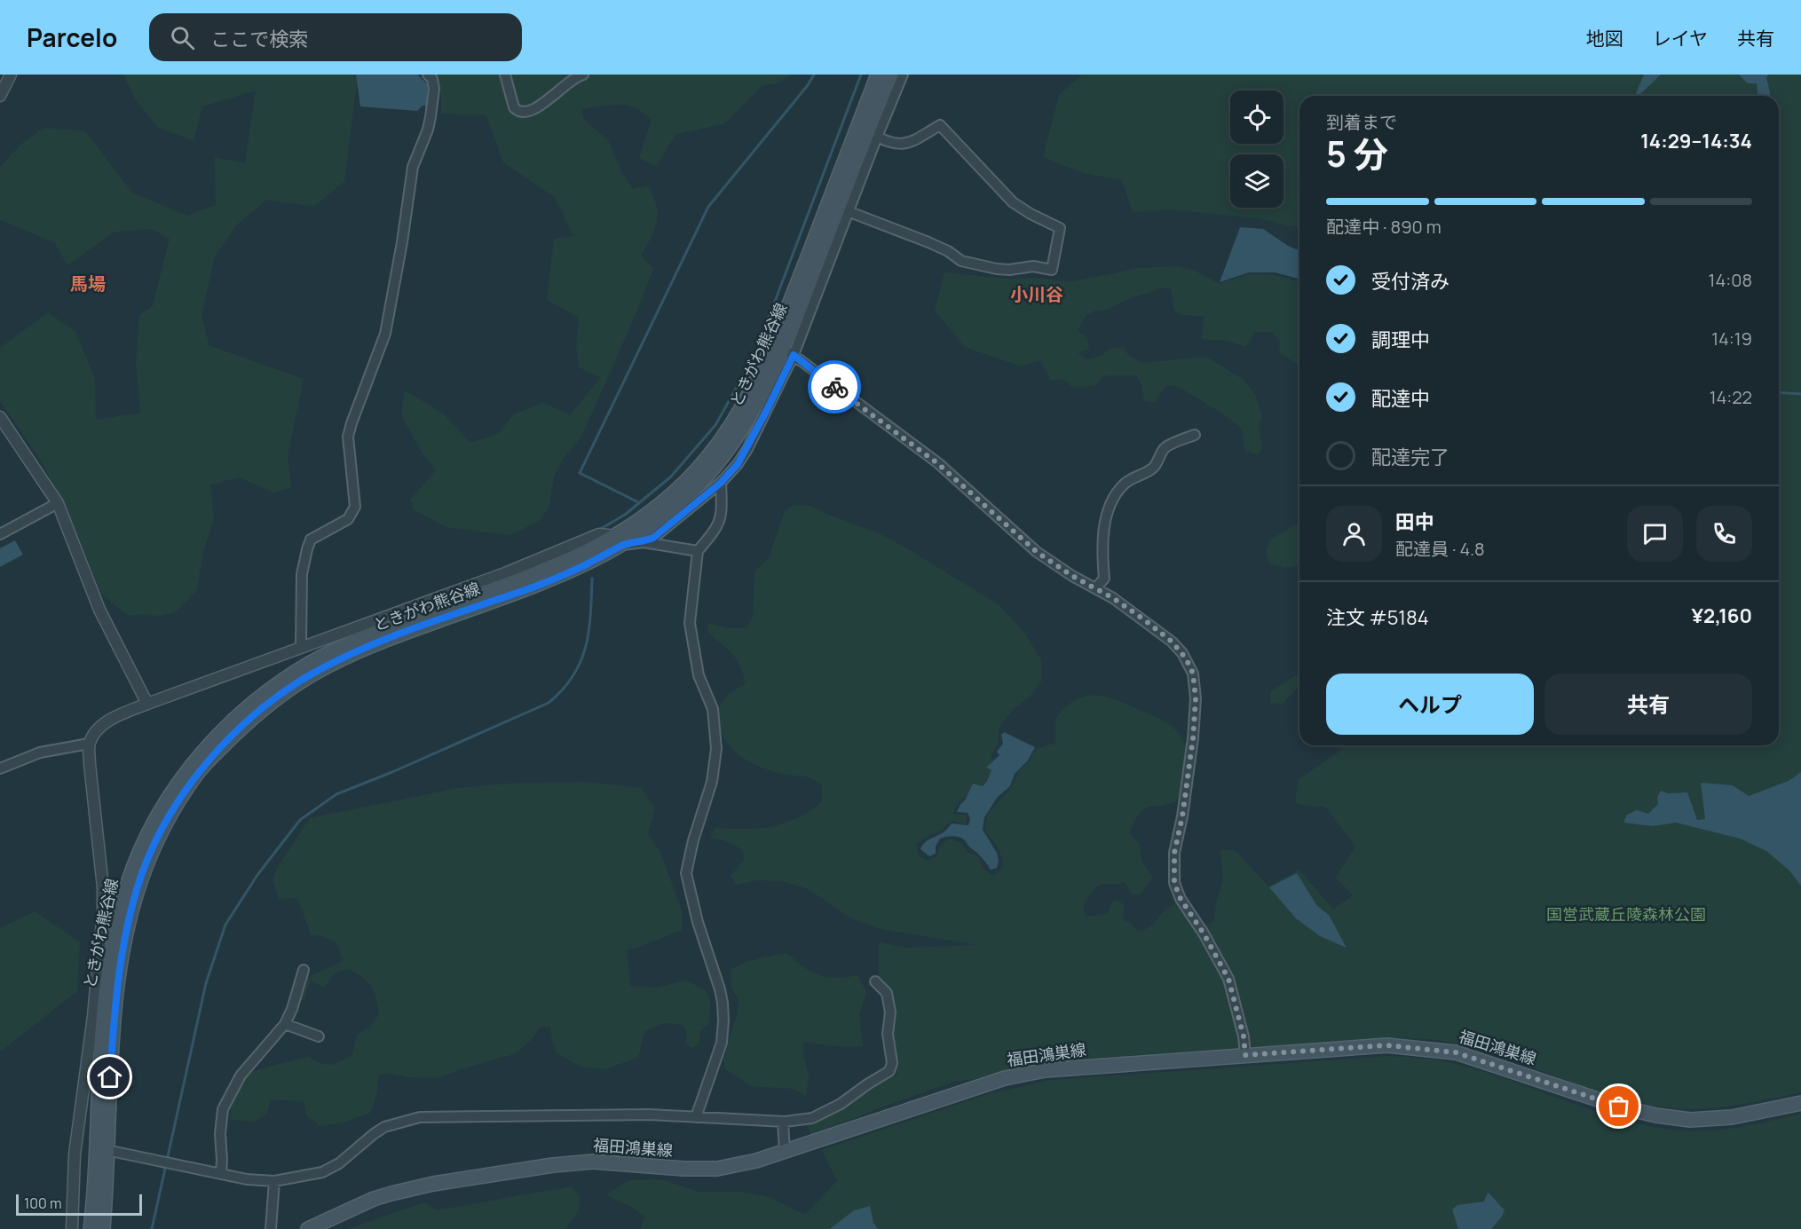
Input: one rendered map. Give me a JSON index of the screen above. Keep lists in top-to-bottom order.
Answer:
{
  "streets": {
    "main road": ["ときがわ熊谷線", "福田鴻巣線"]
  },
  "districts": ["馬場", "小川谷"],
  "parks": ["国営武蔵丘陵森林公園"],
  "scale_bar": "100 m",
  "page": {
    "header": "Parcelo",
    "search": "ここで検索",
    "nav": ["地図", "レイヤ", "共有"],
    "heading": ["5 分", "到着まで", "14:29–14:34"],
    "panel": [
      "田中",
      "配達員 · 4.8",
      "注文 #5184",
      "¥2,160"
    ],
    "bar": "配達中 · 890 m",
    "list": [
      ["受付済み", "14:08"],
      ["調理中", "14:19"],
      ["配達中", "14:22"],
      "配達完了"
    ],
    "buttons": ["ヘルプ", "共有"],
    "scale": "100 m"
  }
}
